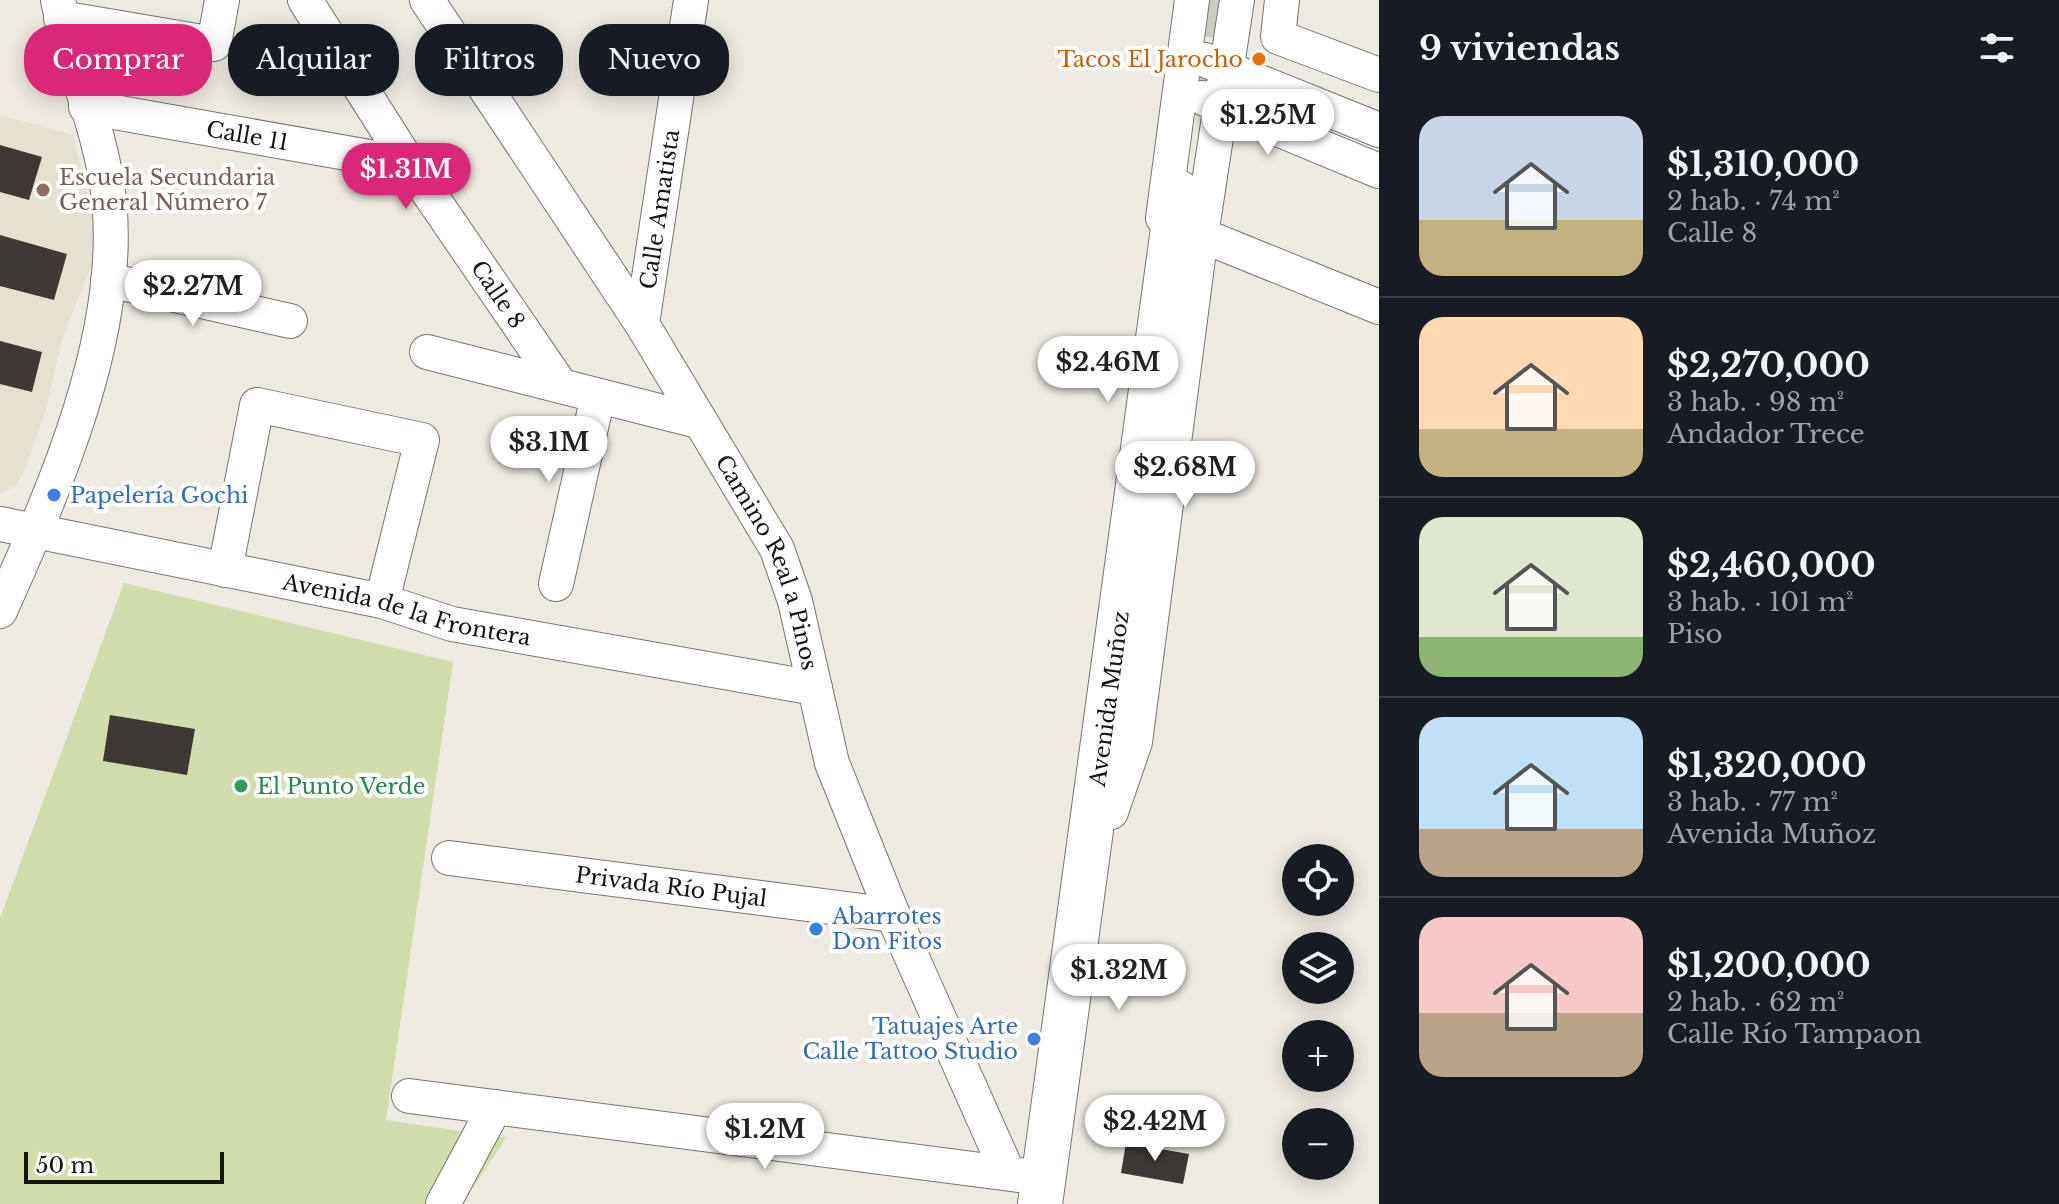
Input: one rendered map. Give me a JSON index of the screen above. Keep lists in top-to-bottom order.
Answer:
{
  "streets": {
    "main road": ["Avenida Muñoz"],
    "street": [
      "Calle 11",
      "Calle Amatista",
      "Calle 8",
      "Camino Real a Pinos",
      "Avenida de la Frontera",
      "Privada Río Pujal"
    ]
  },
  "crossings": [
    ["Calle 11", "Calle 8"],
    ["Calle Amatista", "Camino Real a Pinos"],
    ["Camino Real a Pinos", "Avenida de la Frontera"],
    ["Camino Real a Pinos", "Avenida Muñoz"],
    ["Camino Real a Pinos", "Privada Río Pujal"]
  ],
  "places": [
    "Tacos El Jarocho",
    "Escuela Secundaria General Número 7",
    "Papelería Gochi",
    "El Punto Verde",
    "Abarrotes Don Fitos",
    "Tatuajes Arte Calle Tattoo Studio"
  ],
  "scale_bar": "50 m",
  "page": {
    "heading": "9 viviendas",
    "chip": [
      "Comprar",
      "Alquilar",
      "Filtros",
      "Nuevo"
    ],
    "price": [
      "$1.25M",
      "$1.31M",
      "$2.27M",
      "$2.46M",
      "$3.1M",
      "$2.68M",
      "$1.32M",
      "$2.42M",
      "$1.2M"
    ],
    "list": [
      {
        "name": "$1,310,000",
        "note": "2 hab. · 74 m² · Calle 8"
      },
      {
        "name": "$2,270,000",
        "note": "3 hab. · 98 m² · Andador Trece"
      },
      {
        "name": "$2,460,000",
        "note": "3 hab. · 101 m² · Piso"
      },
      {
        "name": "$1,320,000",
        "note": "3 hab. · 77 m² · Avenida Muñoz"
      },
      {
        "name": "$1,200,000",
        "note": "2 hab. · 62 m² · Calle Río Tampaon"
      }
    ],
    "map_buttons": ["+", "−"],
    "scale": "50 m"
  }
}
